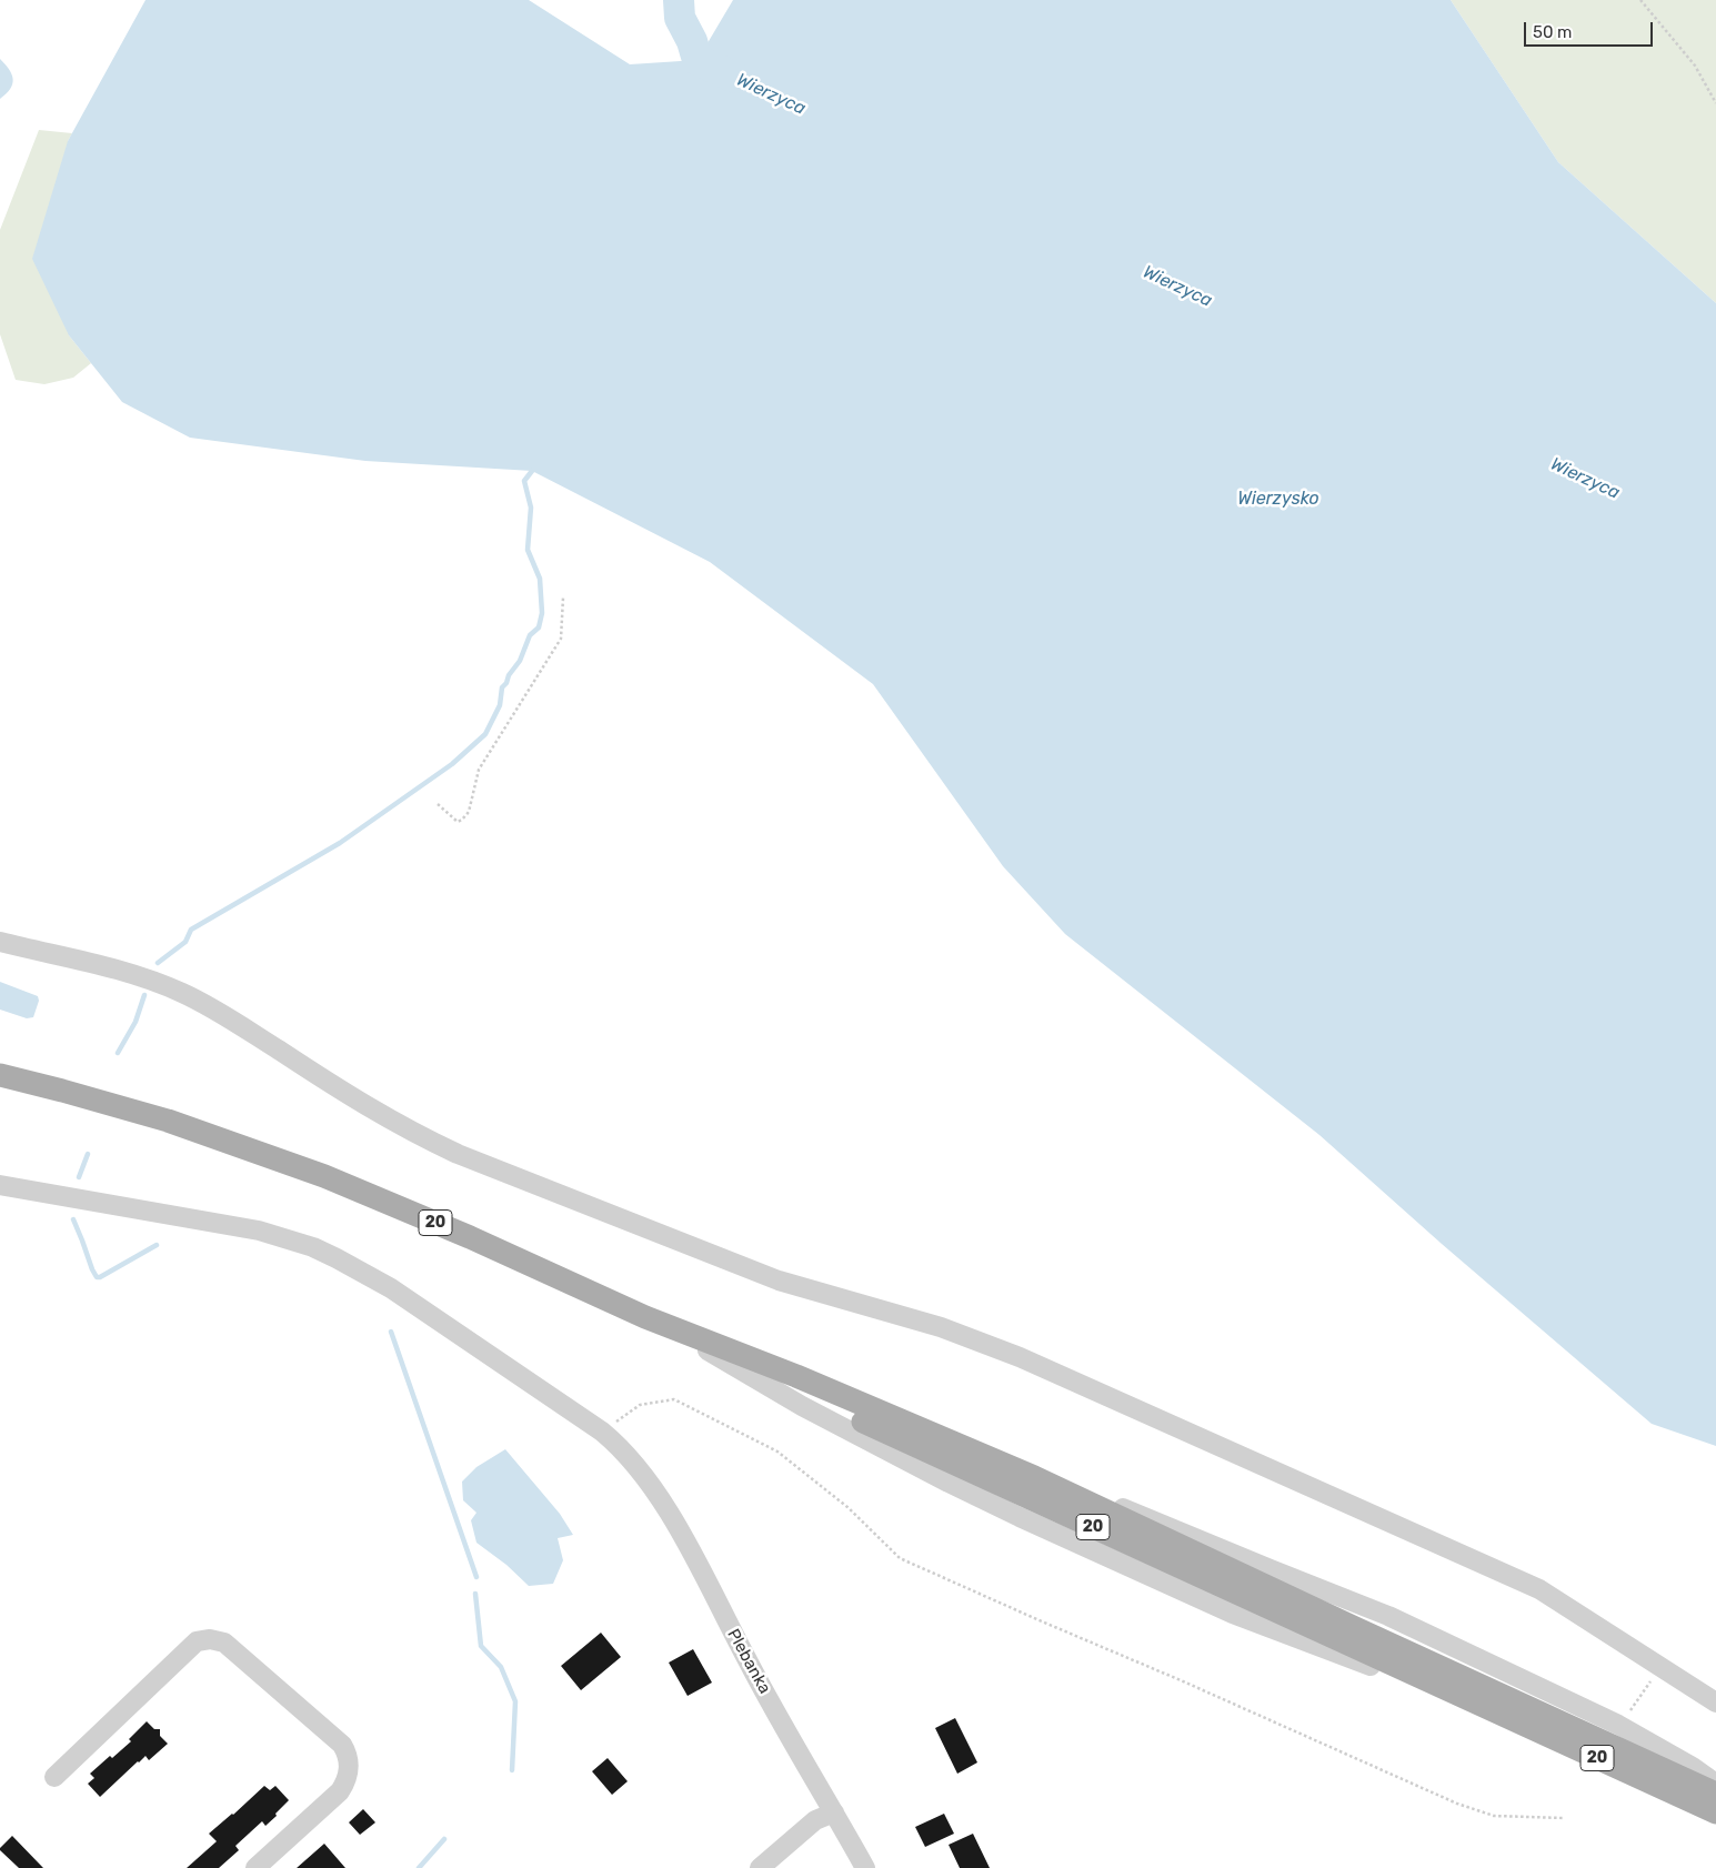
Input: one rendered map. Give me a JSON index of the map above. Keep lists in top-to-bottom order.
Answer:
{
  "streets": {
    "main road": ["20"],
    "street": ["Plebanka"]
  },
  "water": ["Wierzyca", "Wierzysko"],
  "scale_bar": "50 m"
}
